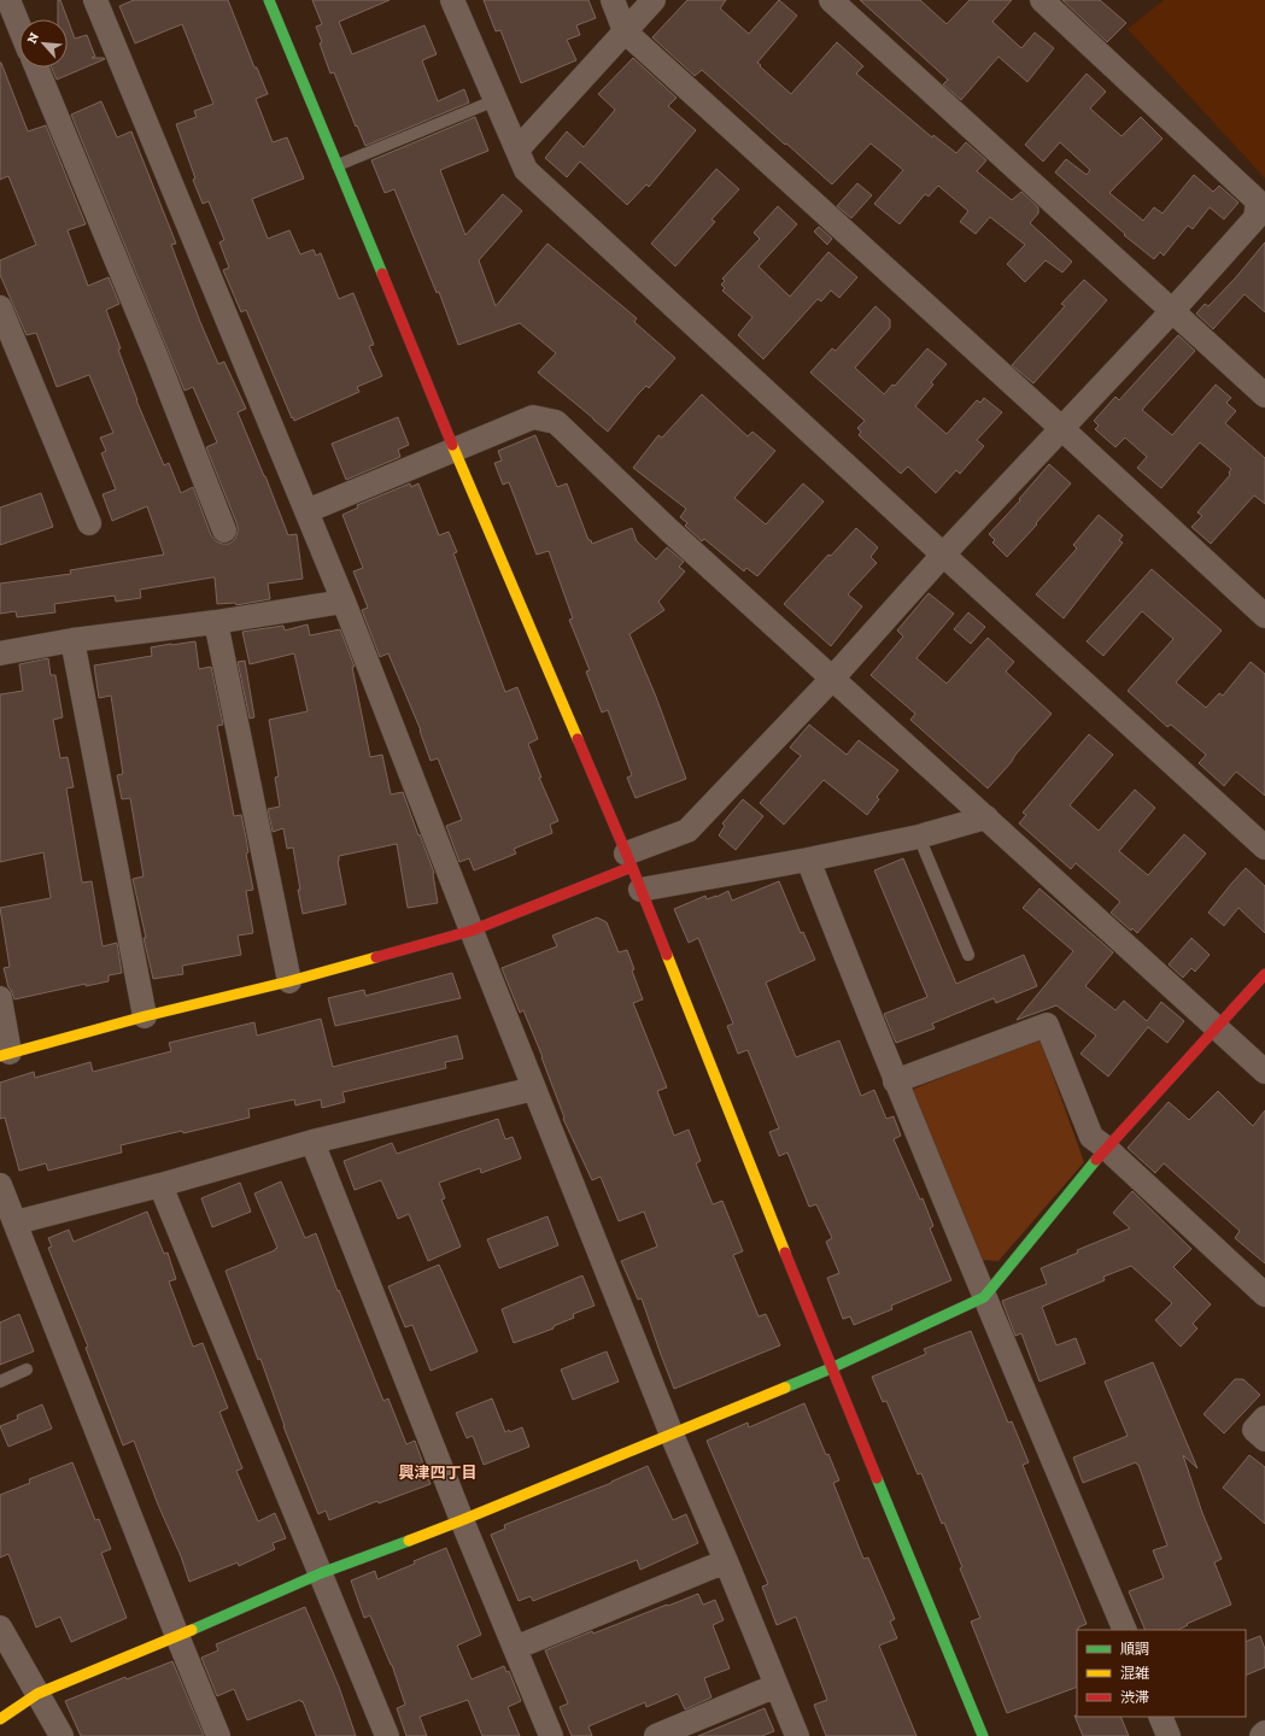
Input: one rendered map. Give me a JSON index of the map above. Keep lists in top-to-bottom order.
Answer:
{
  "districts": ["興津四丁目"],
  "legend": ["順調", "混雑", "渋滞"],
  "north": "top left"
}
